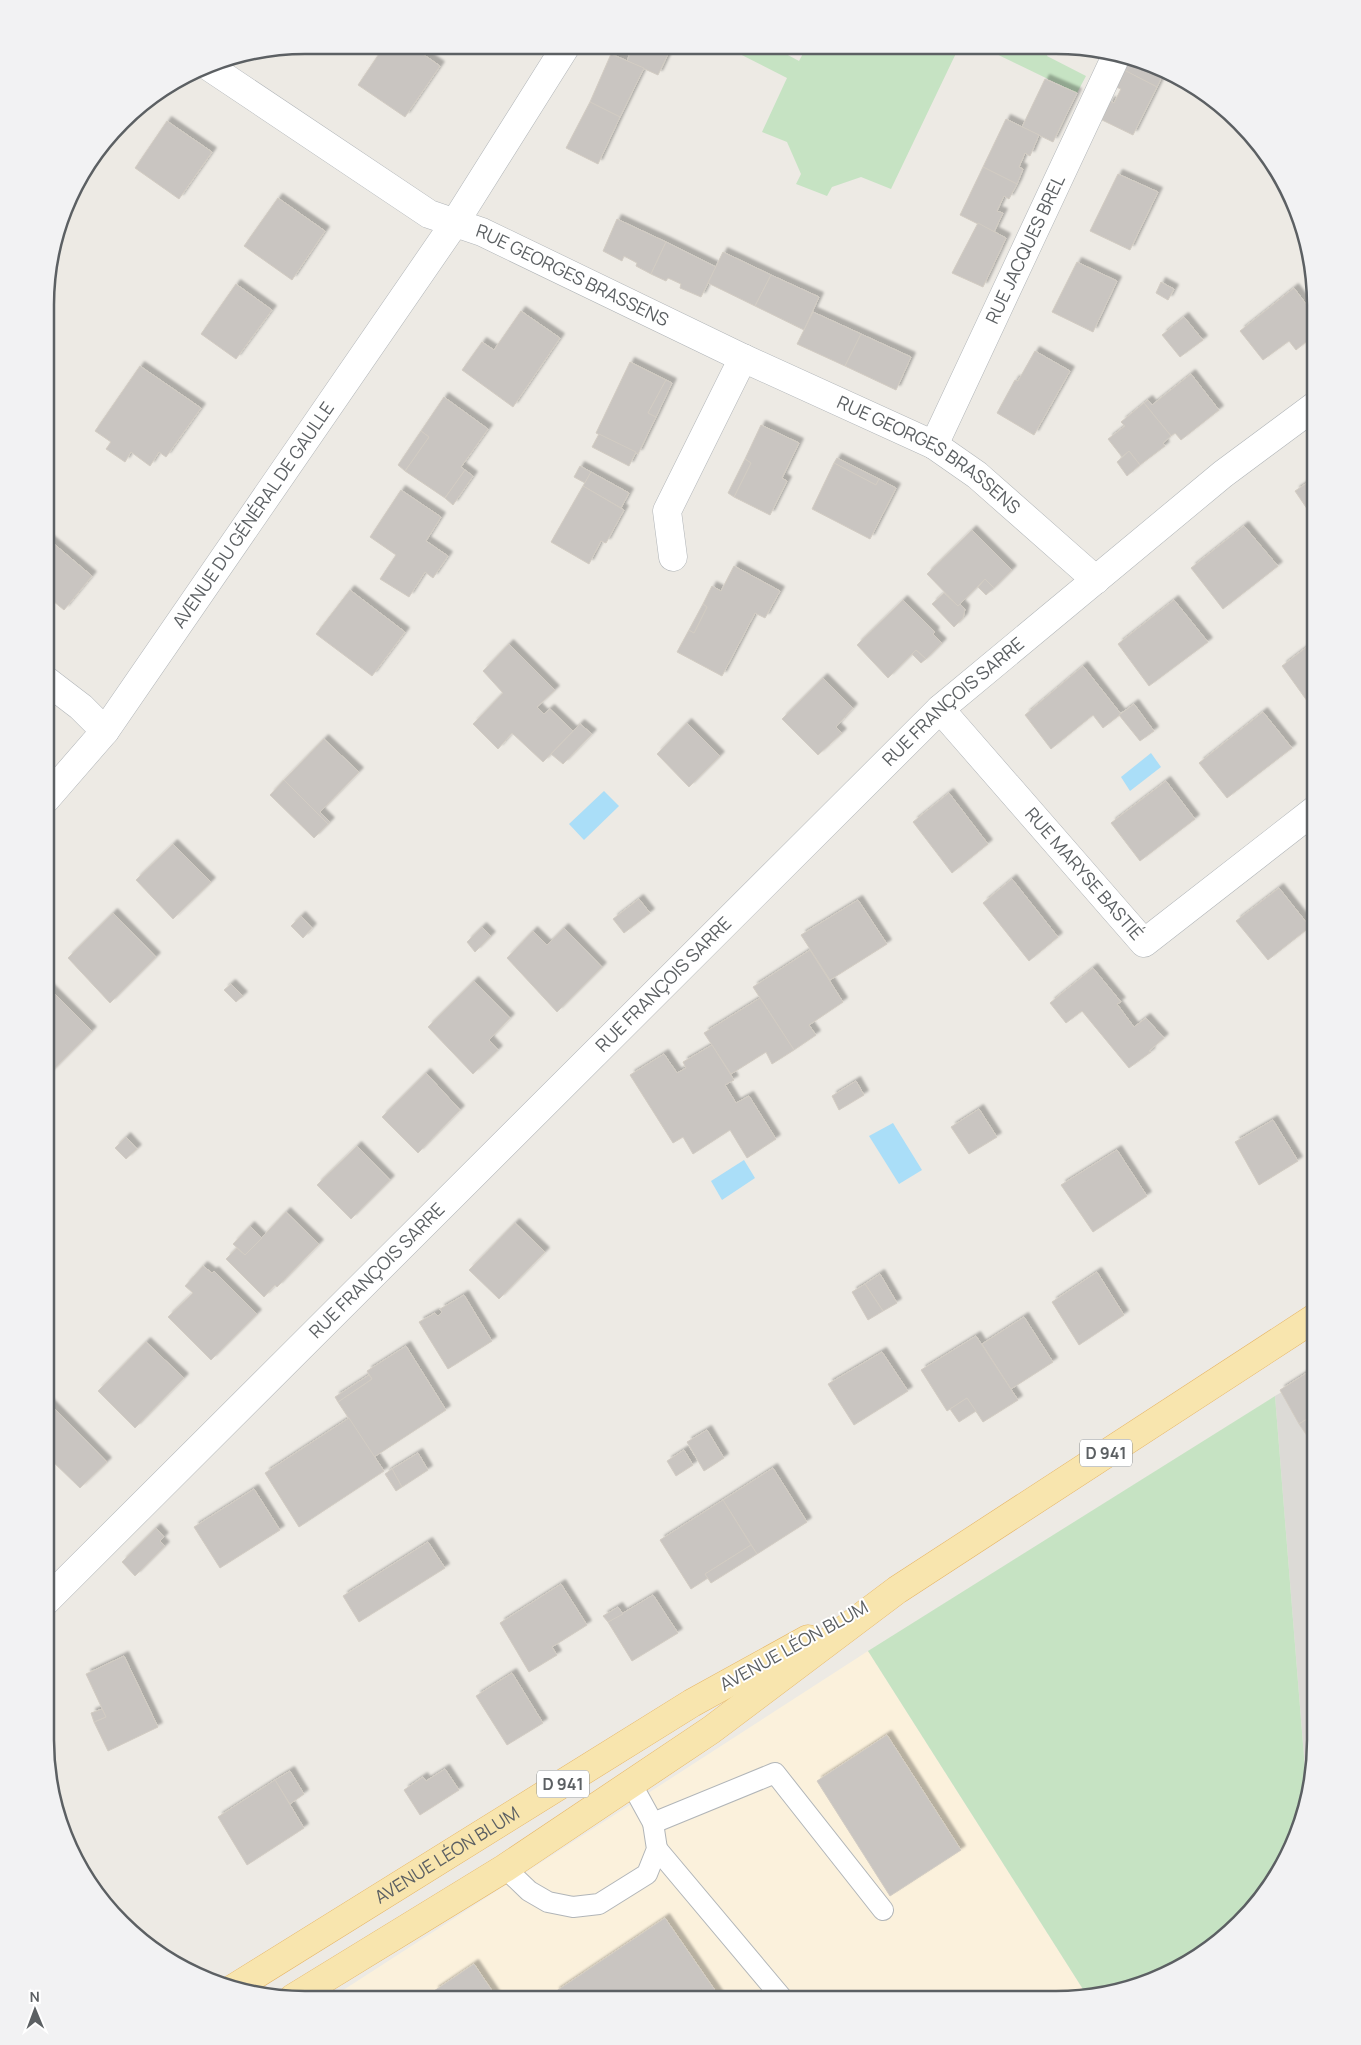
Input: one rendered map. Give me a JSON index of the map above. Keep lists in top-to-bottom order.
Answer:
{
  "streets": {
    "main road": ["D 941", "AVENUE LÉON BLUM"],
    "street": [
      "RUE JACQUES BREL",
      "RUE GEORGES BRASSENS",
      "AVENUE DU GÉNÉRAL DE GAULLE",
      "RUE FRANÇOIS SARRE",
      "RUE MARYSE BASTIÉ"
    ]
  },
  "crossings": [
    ["RUE JACQUES BREL", "RUE GEORGES BRASSENS"],
    ["RUE GEORGES BRASSENS", "AVENUE DU GÉNÉRAL DE GAULLE"],
    ["RUE GEORGES BRASSENS", "RUE FRANÇOIS SARRE"],
    ["RUE FRANÇOIS SARRE", "RUE MARYSE BASTIÉ"]
  ],
  "north": "top"
}
